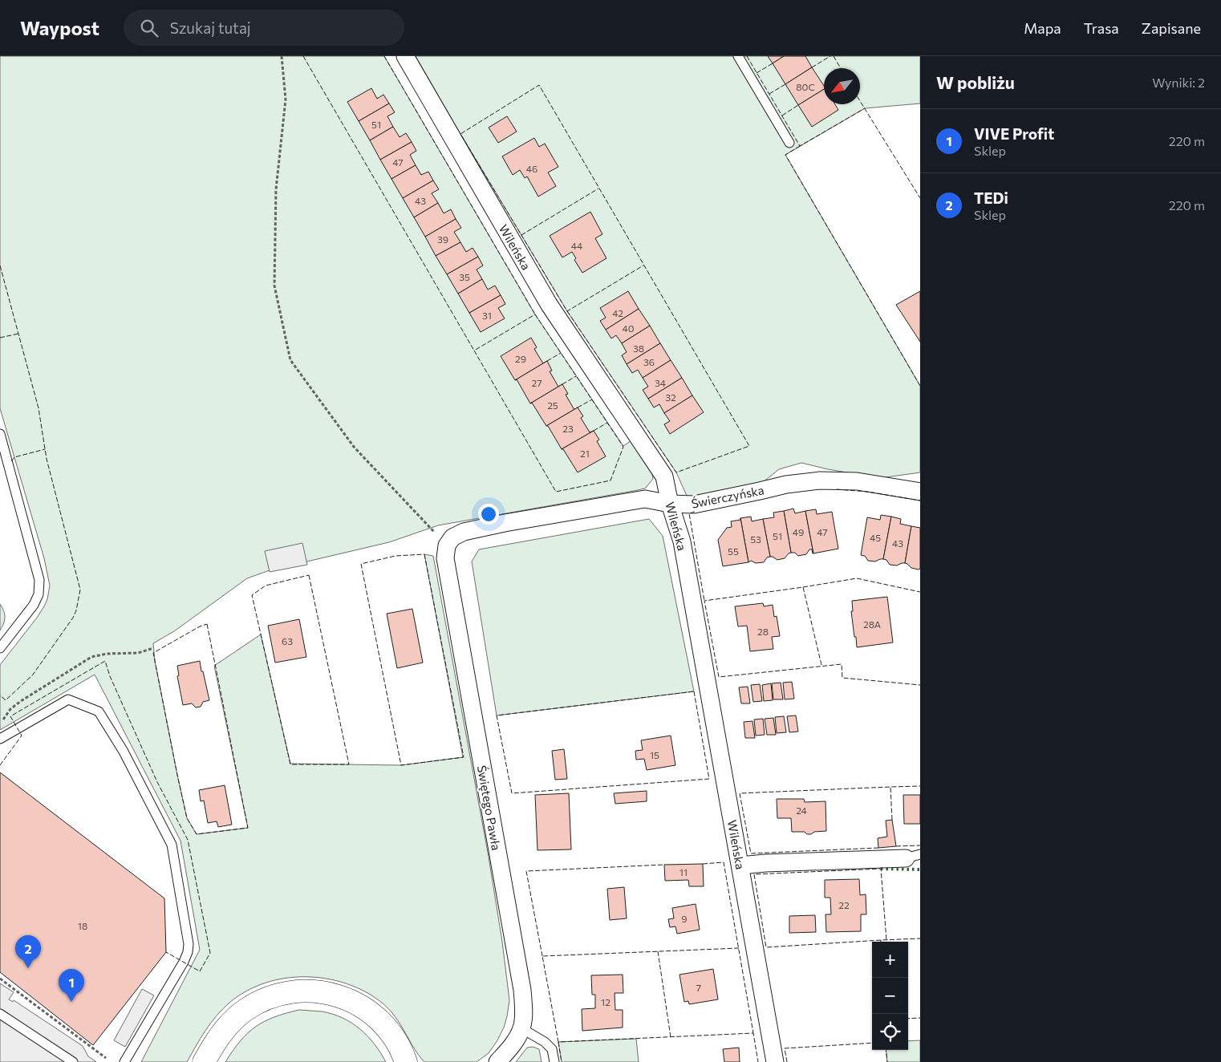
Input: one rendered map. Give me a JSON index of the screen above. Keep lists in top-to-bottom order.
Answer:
{
  "streets": {
    "street": ["Wileńska", "Świerczyńska", "Świętego Pawła"]
  },
  "crossings": [
    ["Wileńska", "Świerczyńska"],
    ["Świerczyńska", "Świętego Pawła"]
  ],
  "house_numbers": [
    "80C",
    "51",
    "47",
    "46",
    "43",
    "39",
    "44",
    "35",
    "42",
    "31",
    "40",
    "38",
    "29",
    "36",
    "27",
    "34",
    "32",
    "25",
    "23",
    "21",
    "49",
    "47",
    "51",
    "45",
    "53",
    "43",
    "55",
    "28A",
    "28",
    "63",
    "15",
    "24",
    "11",
    "22",
    "9",
    "18",
    "7",
    "12"
  ],
  "north": "bottom left",
  "page": {
    "header": "Waypost",
    "search": "Szukaj tutaj",
    "nav": ["Mapa", "Trasa", "Zapisane"],
    "heading": ["W pobliżu", "Wyniki: 2"],
    "list": [
      {
        "mark": "1",
        "name": "VIVE Profit",
        "note": "Sklep",
        "value": "220 m"
      },
      {
        "mark": "2",
        "name": "TEDi",
        "note": "Sklep",
        "value": "220 m"
      }
    ],
    "pins": ["2", "1"],
    "map_buttons": ["+", "−"]
  }
}
